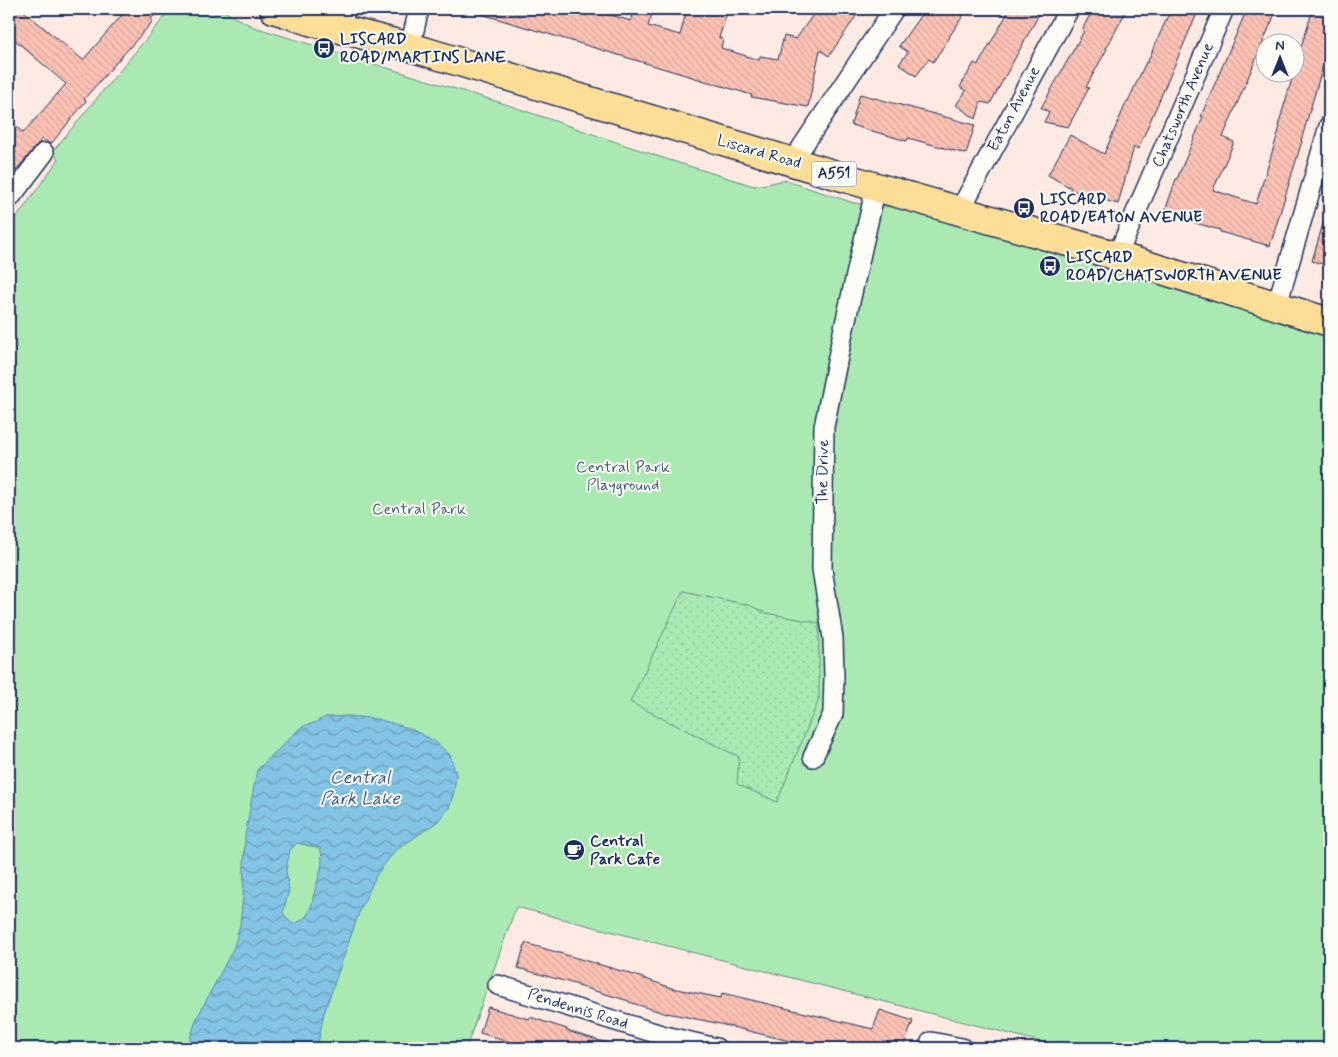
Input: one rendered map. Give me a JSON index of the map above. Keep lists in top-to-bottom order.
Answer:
{
  "streets": {
    "main road": ["Liscard Road", "A551"],
    "street": [
      "Chatsworth Avenue",
      "Eaton Avenue",
      "The Drive",
      "Pendennis Road"
    ]
  },
  "crossings": [
    ["Chatsworth Avenue", "Liscard Road"],
    ["Eaton Avenue", "Liscard Road"],
    ["Liscard Road", "The Drive"]
  ],
  "water": ["Central Park Lake"],
  "parks": ["Central Park Playground", "Central Park"],
  "places": {
    "bus stop": ["LISCARD ROAD/MARTINS LANE", "LISCARD ROAD/EATON AVENUE", "LISCARD ROAD/CHATSWORTH AVENUE"],
    "cafe": ["Central Park Cafe"]
  },
  "north": "top"
}
